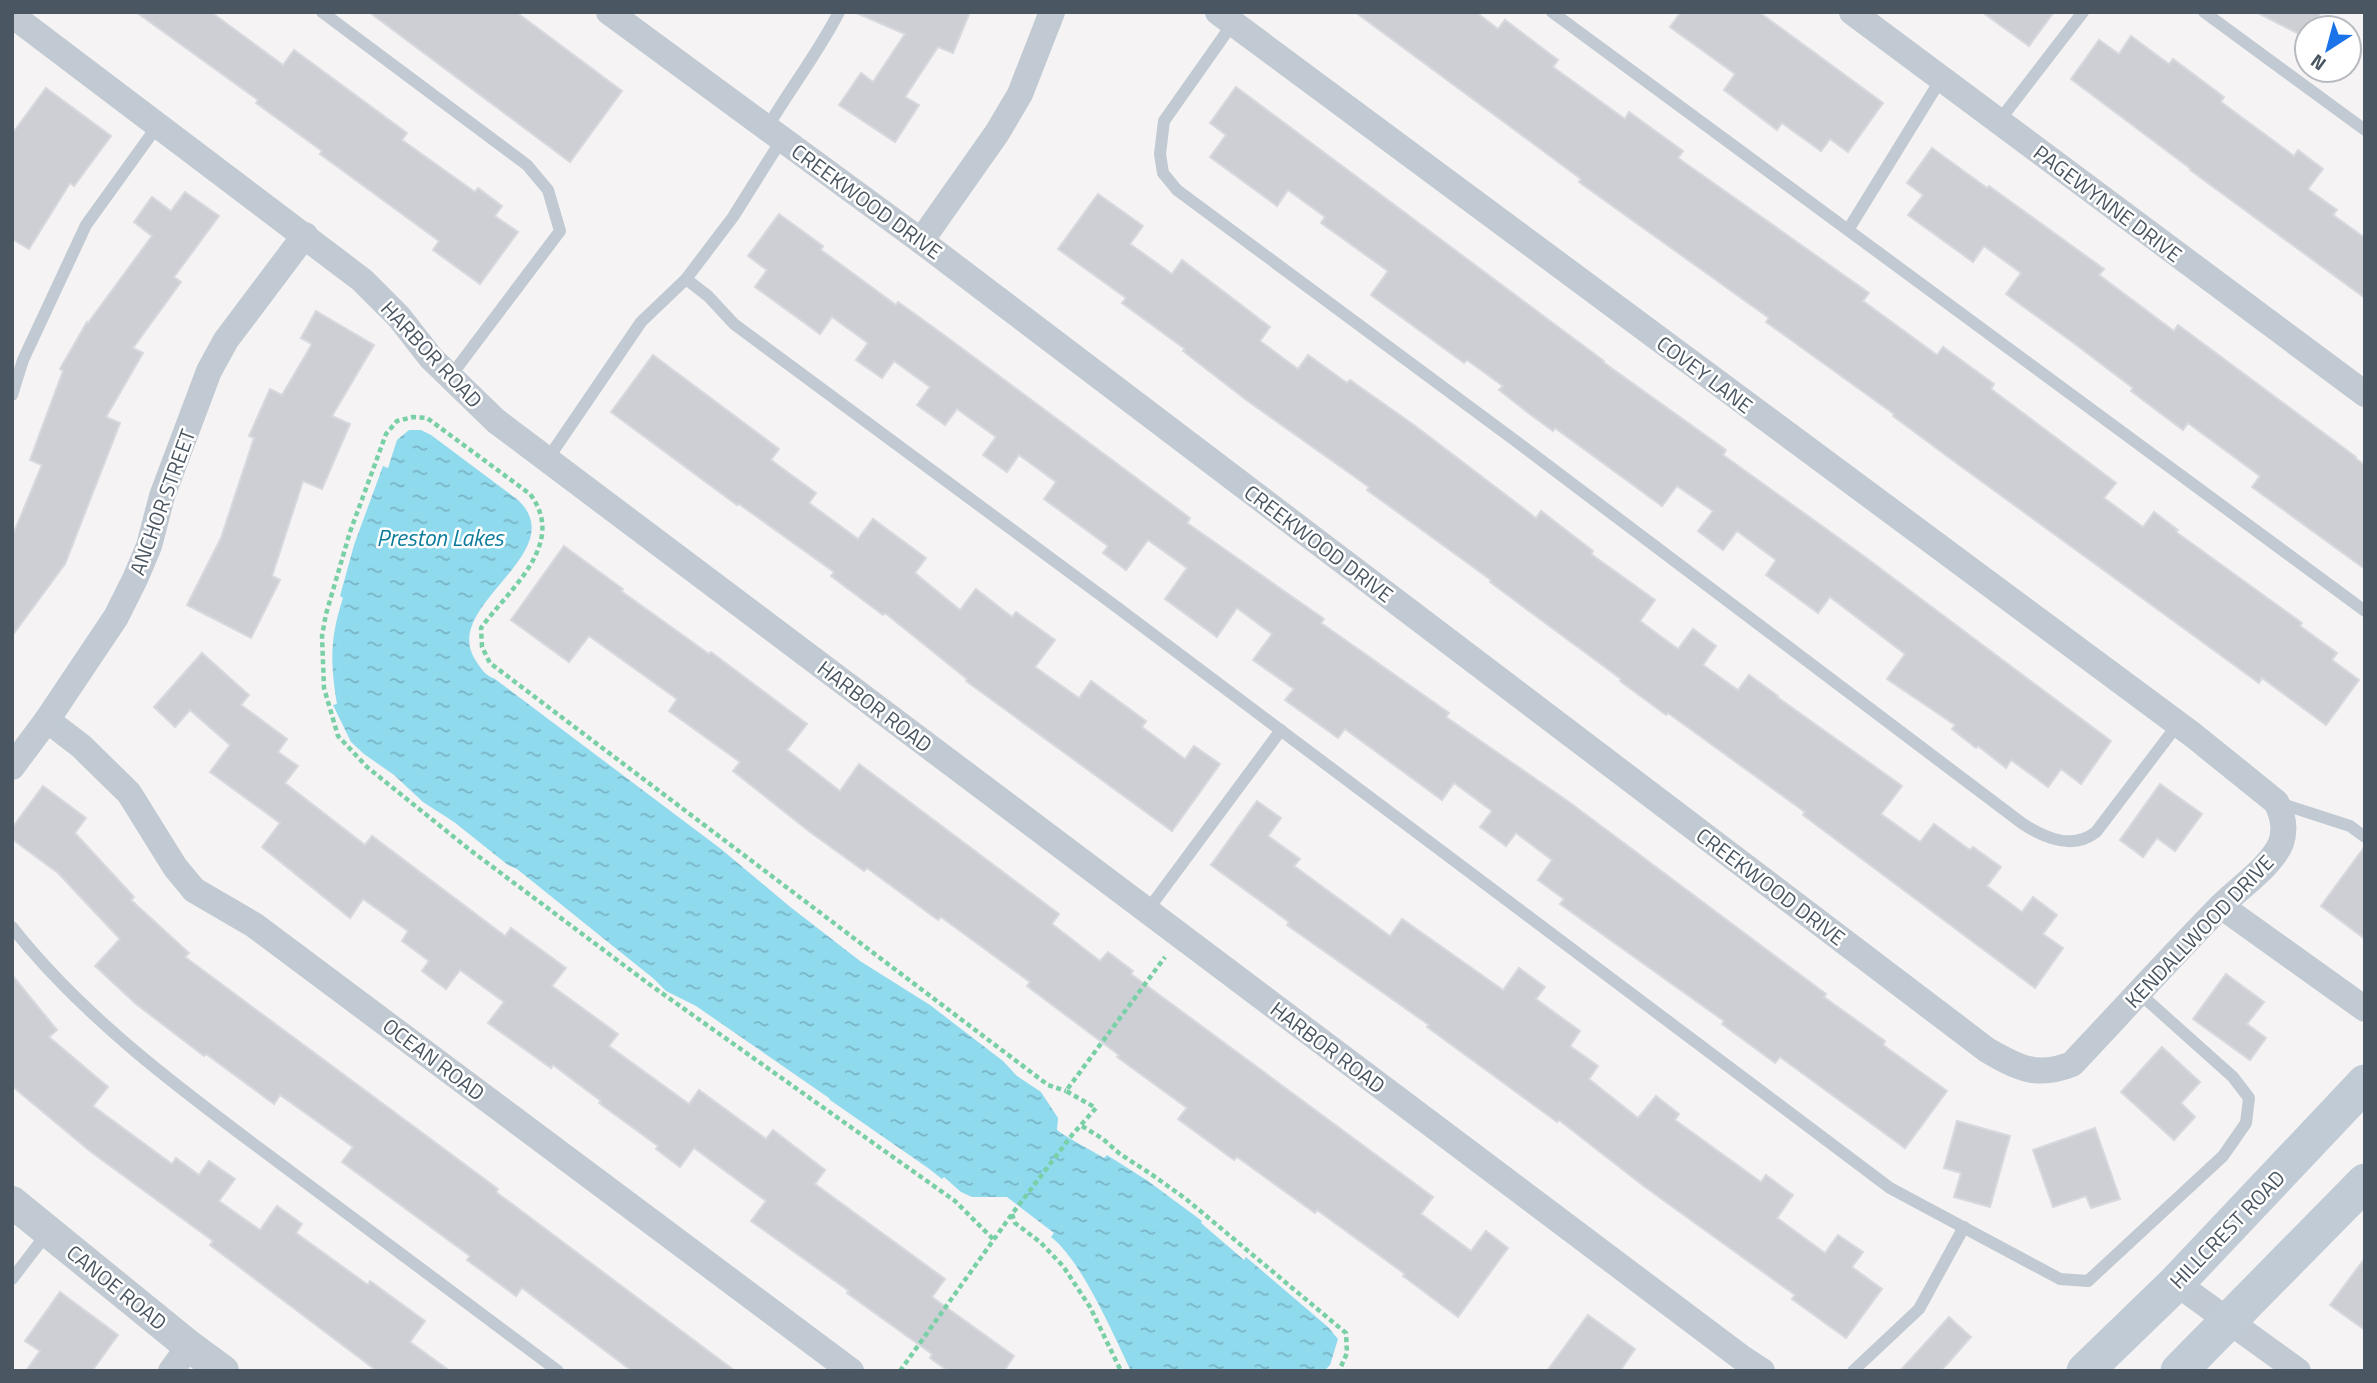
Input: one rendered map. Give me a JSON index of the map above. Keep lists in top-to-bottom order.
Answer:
{
  "streets": {
    "main road": ["HILLCREST ROAD"],
    "street": [
      "CREEKWOOD DRIVE",
      "PAGEWYNNE DRIVE",
      "HARBOR ROAD",
      "COVEY LANE",
      "ANCHOR STREET",
      "KENDALLWOOD DRIVE",
      "OCEAN ROAD",
      "CANOE ROAD"
    ]
  },
  "crossings": [
    ["CREEKWOOD DRIVE", "KENDALLWOOD DRIVE"],
    ["HARBOR ROAD", "ANCHOR STREET"],
    ["ANCHOR STREET", "OCEAN ROAD"]
  ],
  "water": ["Preston Lakes"],
  "north": "bottom left"
}
